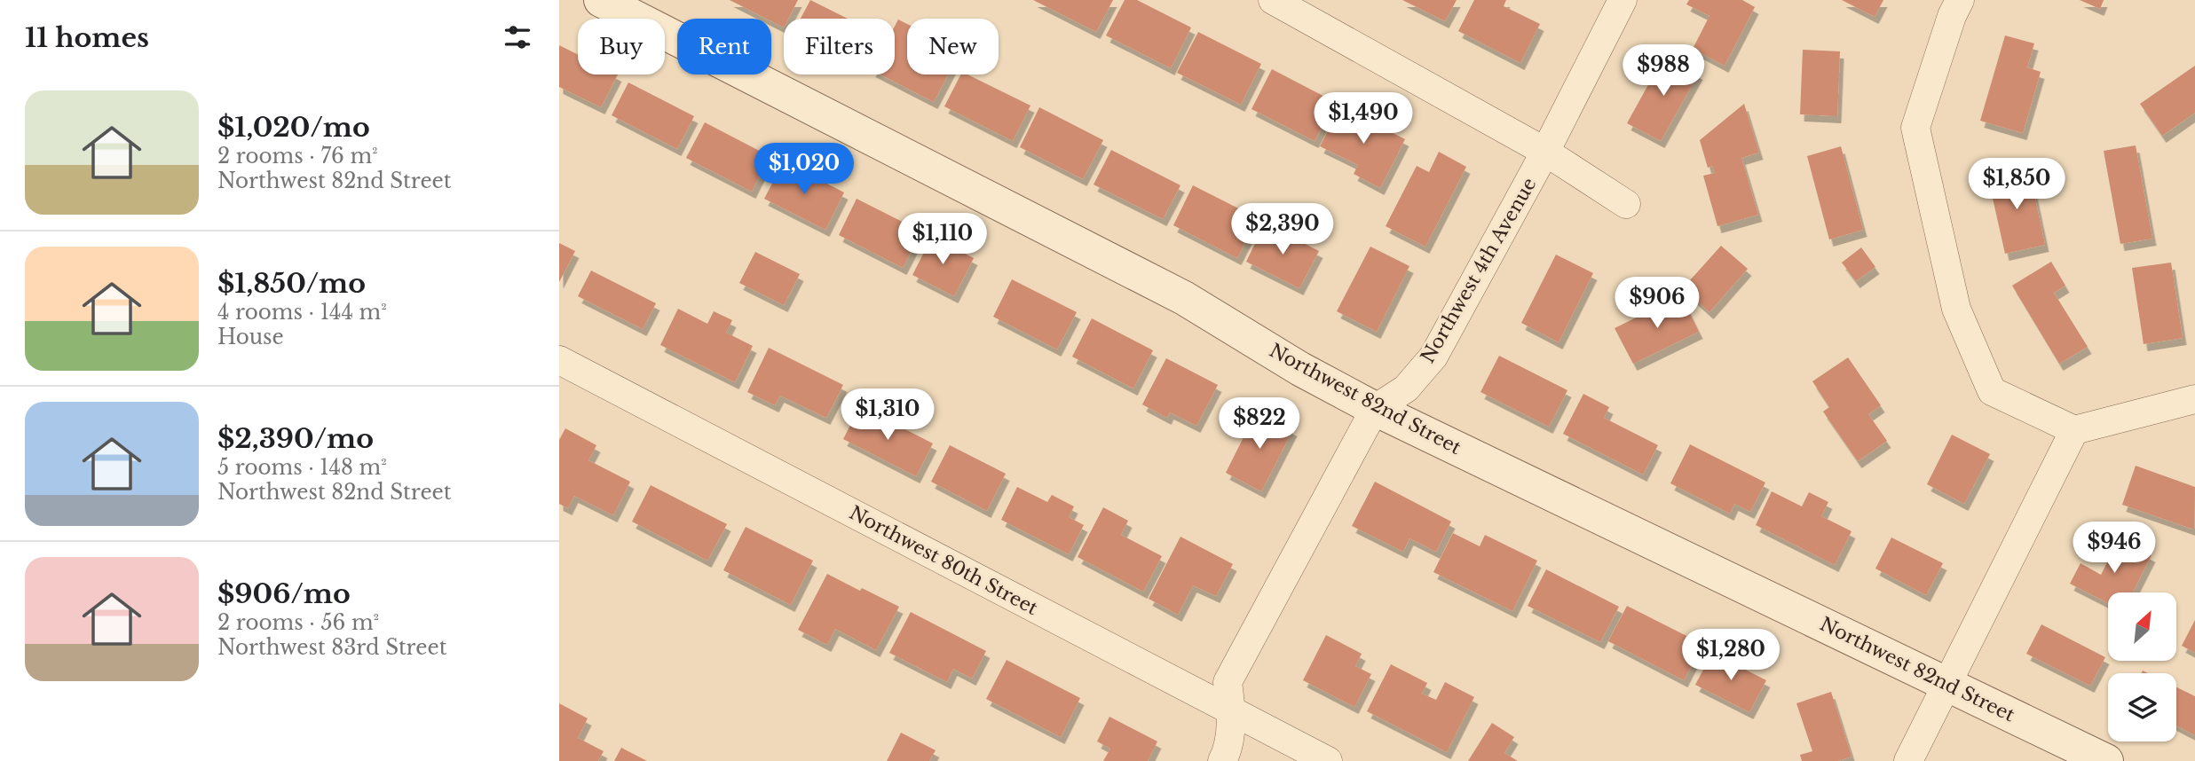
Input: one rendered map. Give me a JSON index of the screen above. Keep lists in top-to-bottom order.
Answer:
{
  "streets": {
    "street": ["Northwest 4th Avenue", "Northwest 82nd Street", "Northwest 80th Street"]
  },
  "crossings": [
    ["Northwest 4th Avenue", "Northwest 82nd Street"],
    ["Northwest 4th Avenue", "Northwest 80th Street"]
  ],
  "north": "top right",
  "page": {
    "heading": "11 homes",
    "chip": [
      "Buy",
      "Rent",
      "Filters",
      "New"
    ],
    "price": [
      "$988",
      "$1,490",
      "$1,020",
      "$1,850",
      "$2,390",
      "$1,110",
      "$906",
      "$1,310",
      "$822",
      "$946",
      "$1,280"
    ],
    "list": [
      {
        "name": "$1,020/mo",
        "note": "2 rooms · 76 m² · Northwest 82nd Street"
      },
      {
        "name": "$1,850/mo",
        "note": "4 rooms · 144 m² · House"
      },
      {
        "name": "$2,390/mo",
        "note": "5 rooms · 148 m² · Northwest 82nd Street"
      },
      {
        "name": "$906/mo",
        "note": "2 rooms · 56 m² · Northwest 83rd Street"
      }
    ]
  }
}
